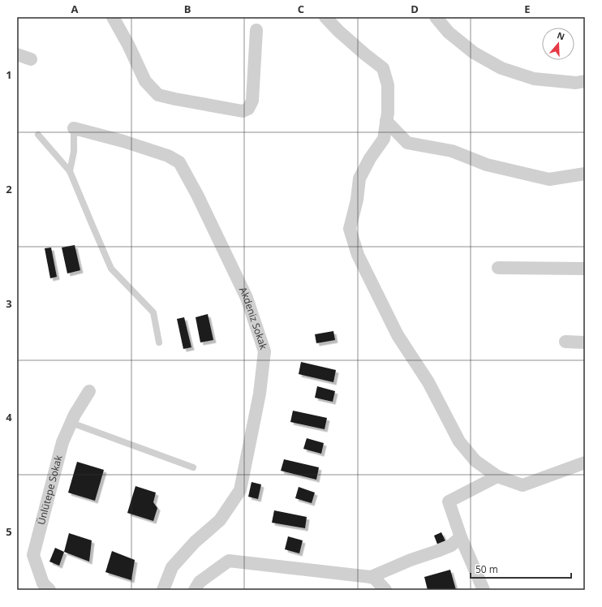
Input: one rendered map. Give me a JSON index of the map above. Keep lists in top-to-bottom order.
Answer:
{
  "streets": {
    "street": ["Akdeniz Sokak", "Ünlütepe Sokak"]
  },
  "scale_bar": "50 m",
  "north": "top",
  "grid": {
    "columns": [
      "A",
      "B",
      "C",
      "D",
      "E"
    ],
    "rows": [
      "1",
      "2",
      "3",
      "4",
      "5"
    ]
  }
}
